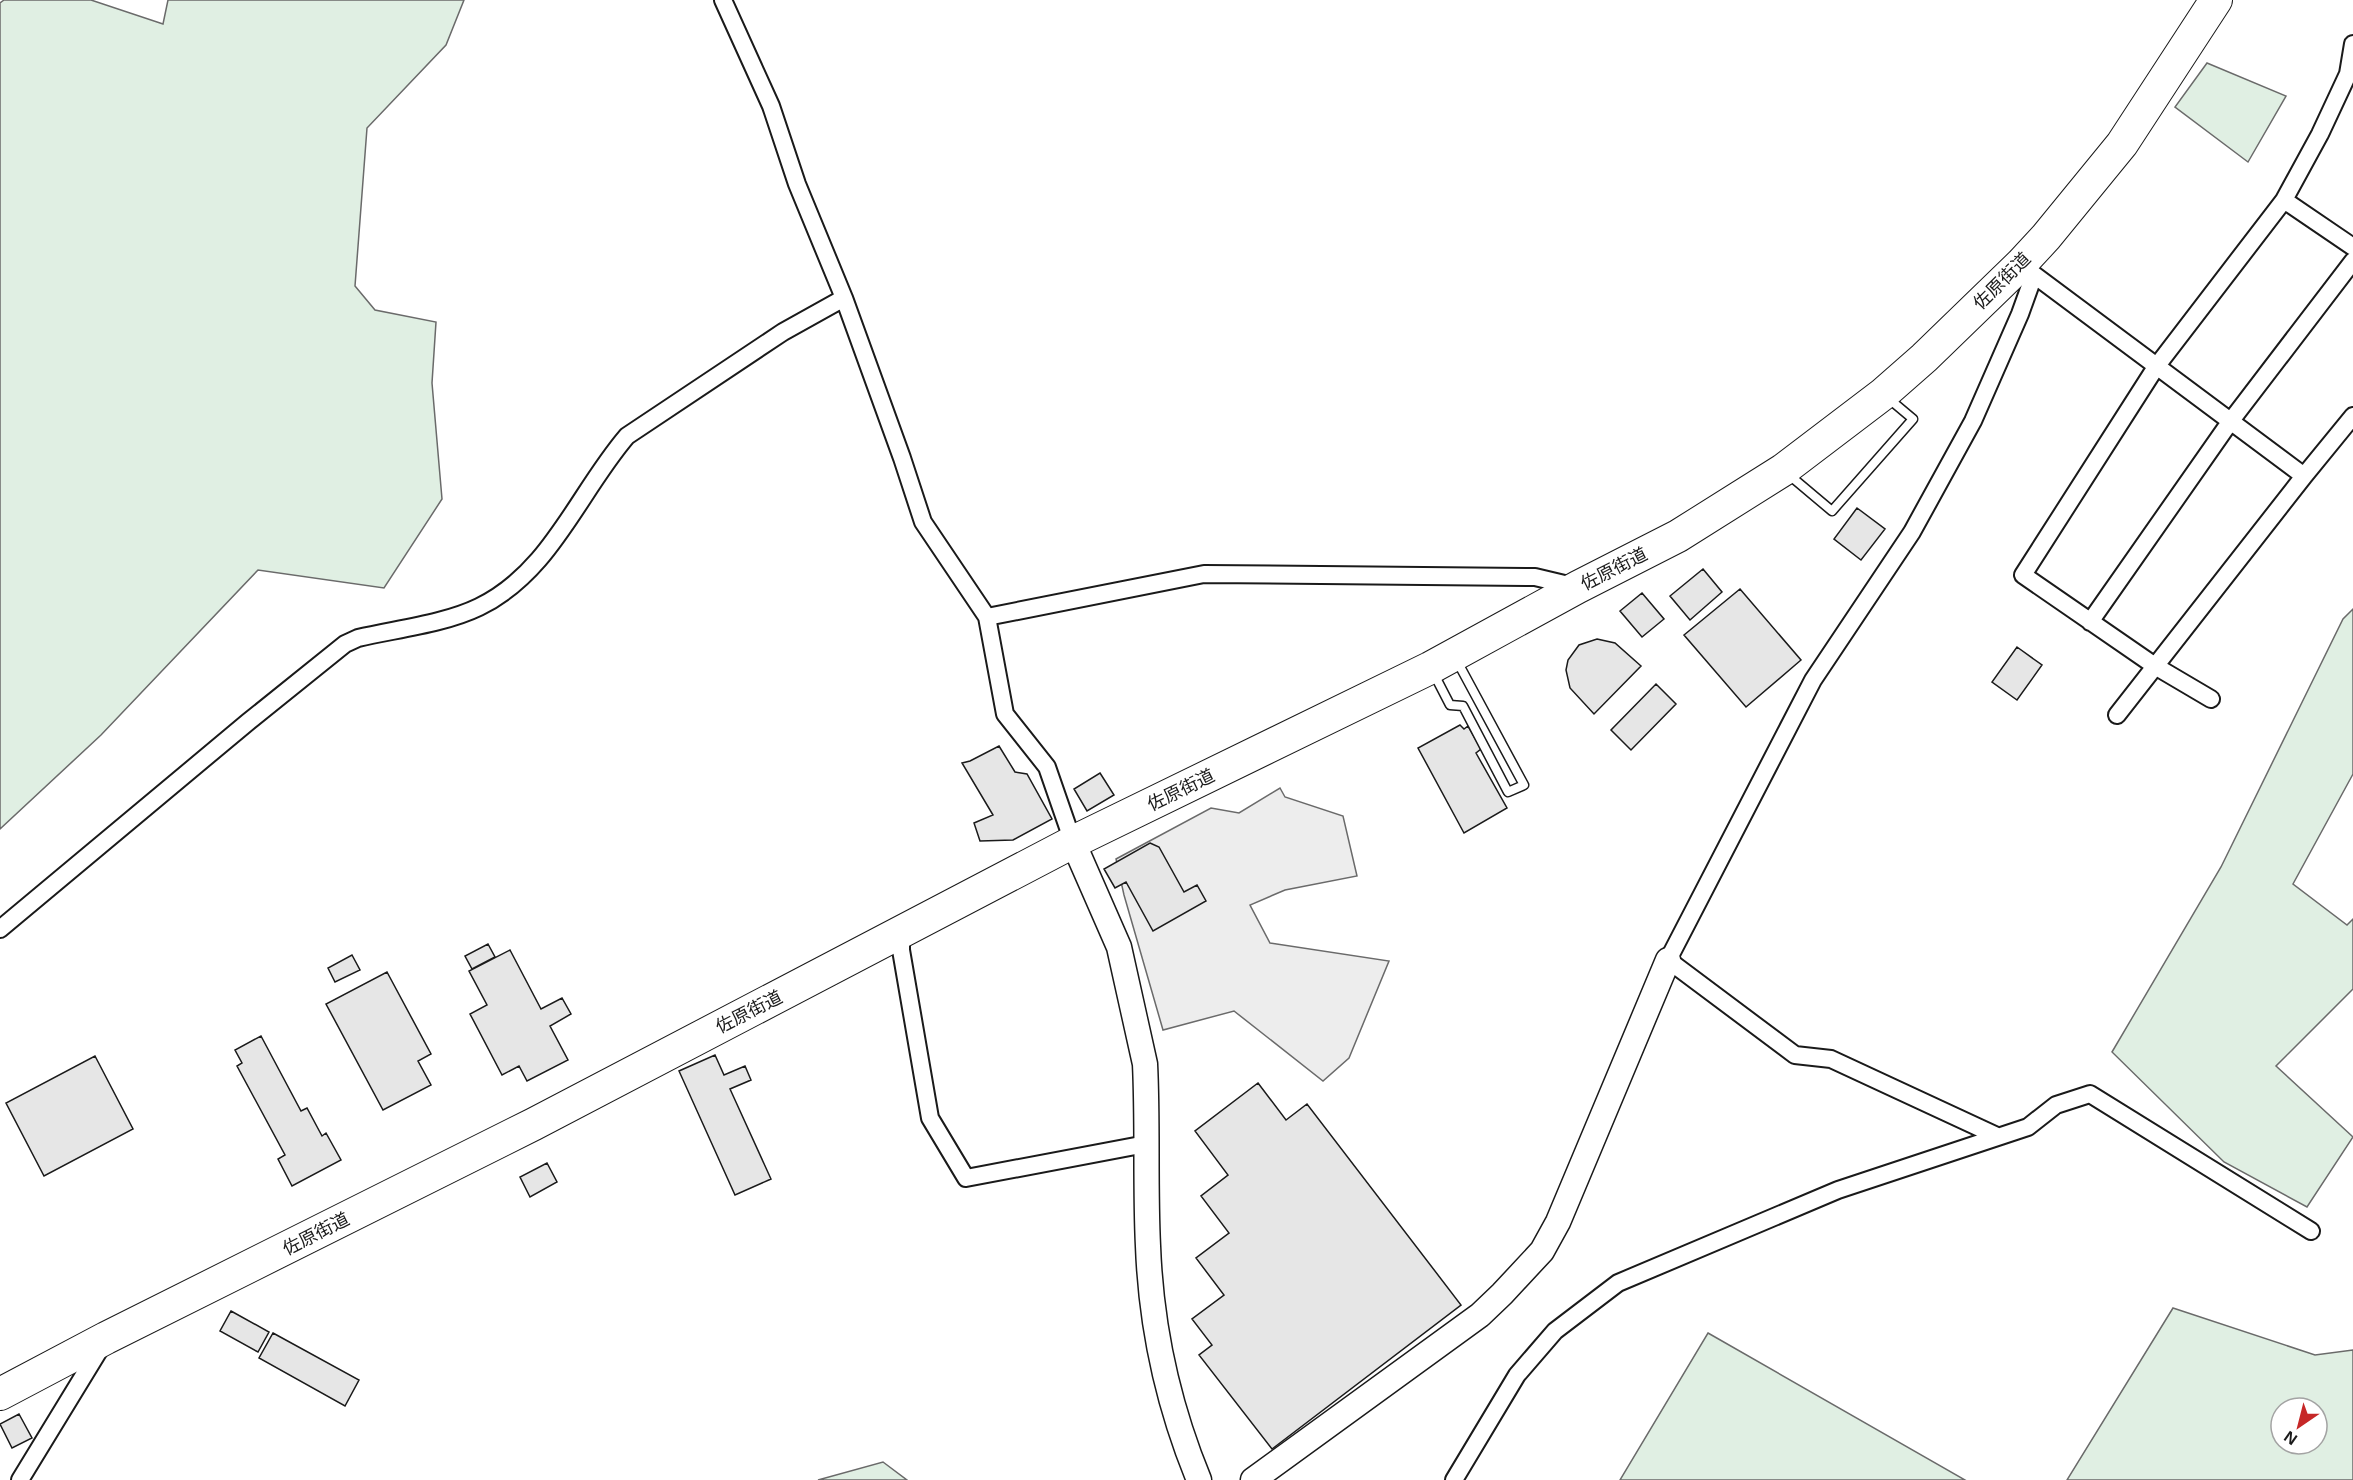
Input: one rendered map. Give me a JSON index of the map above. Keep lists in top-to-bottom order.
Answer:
{
  "streets": {
    "highway": ["佐原街道"]
  },
  "north": "bottom left"
}
